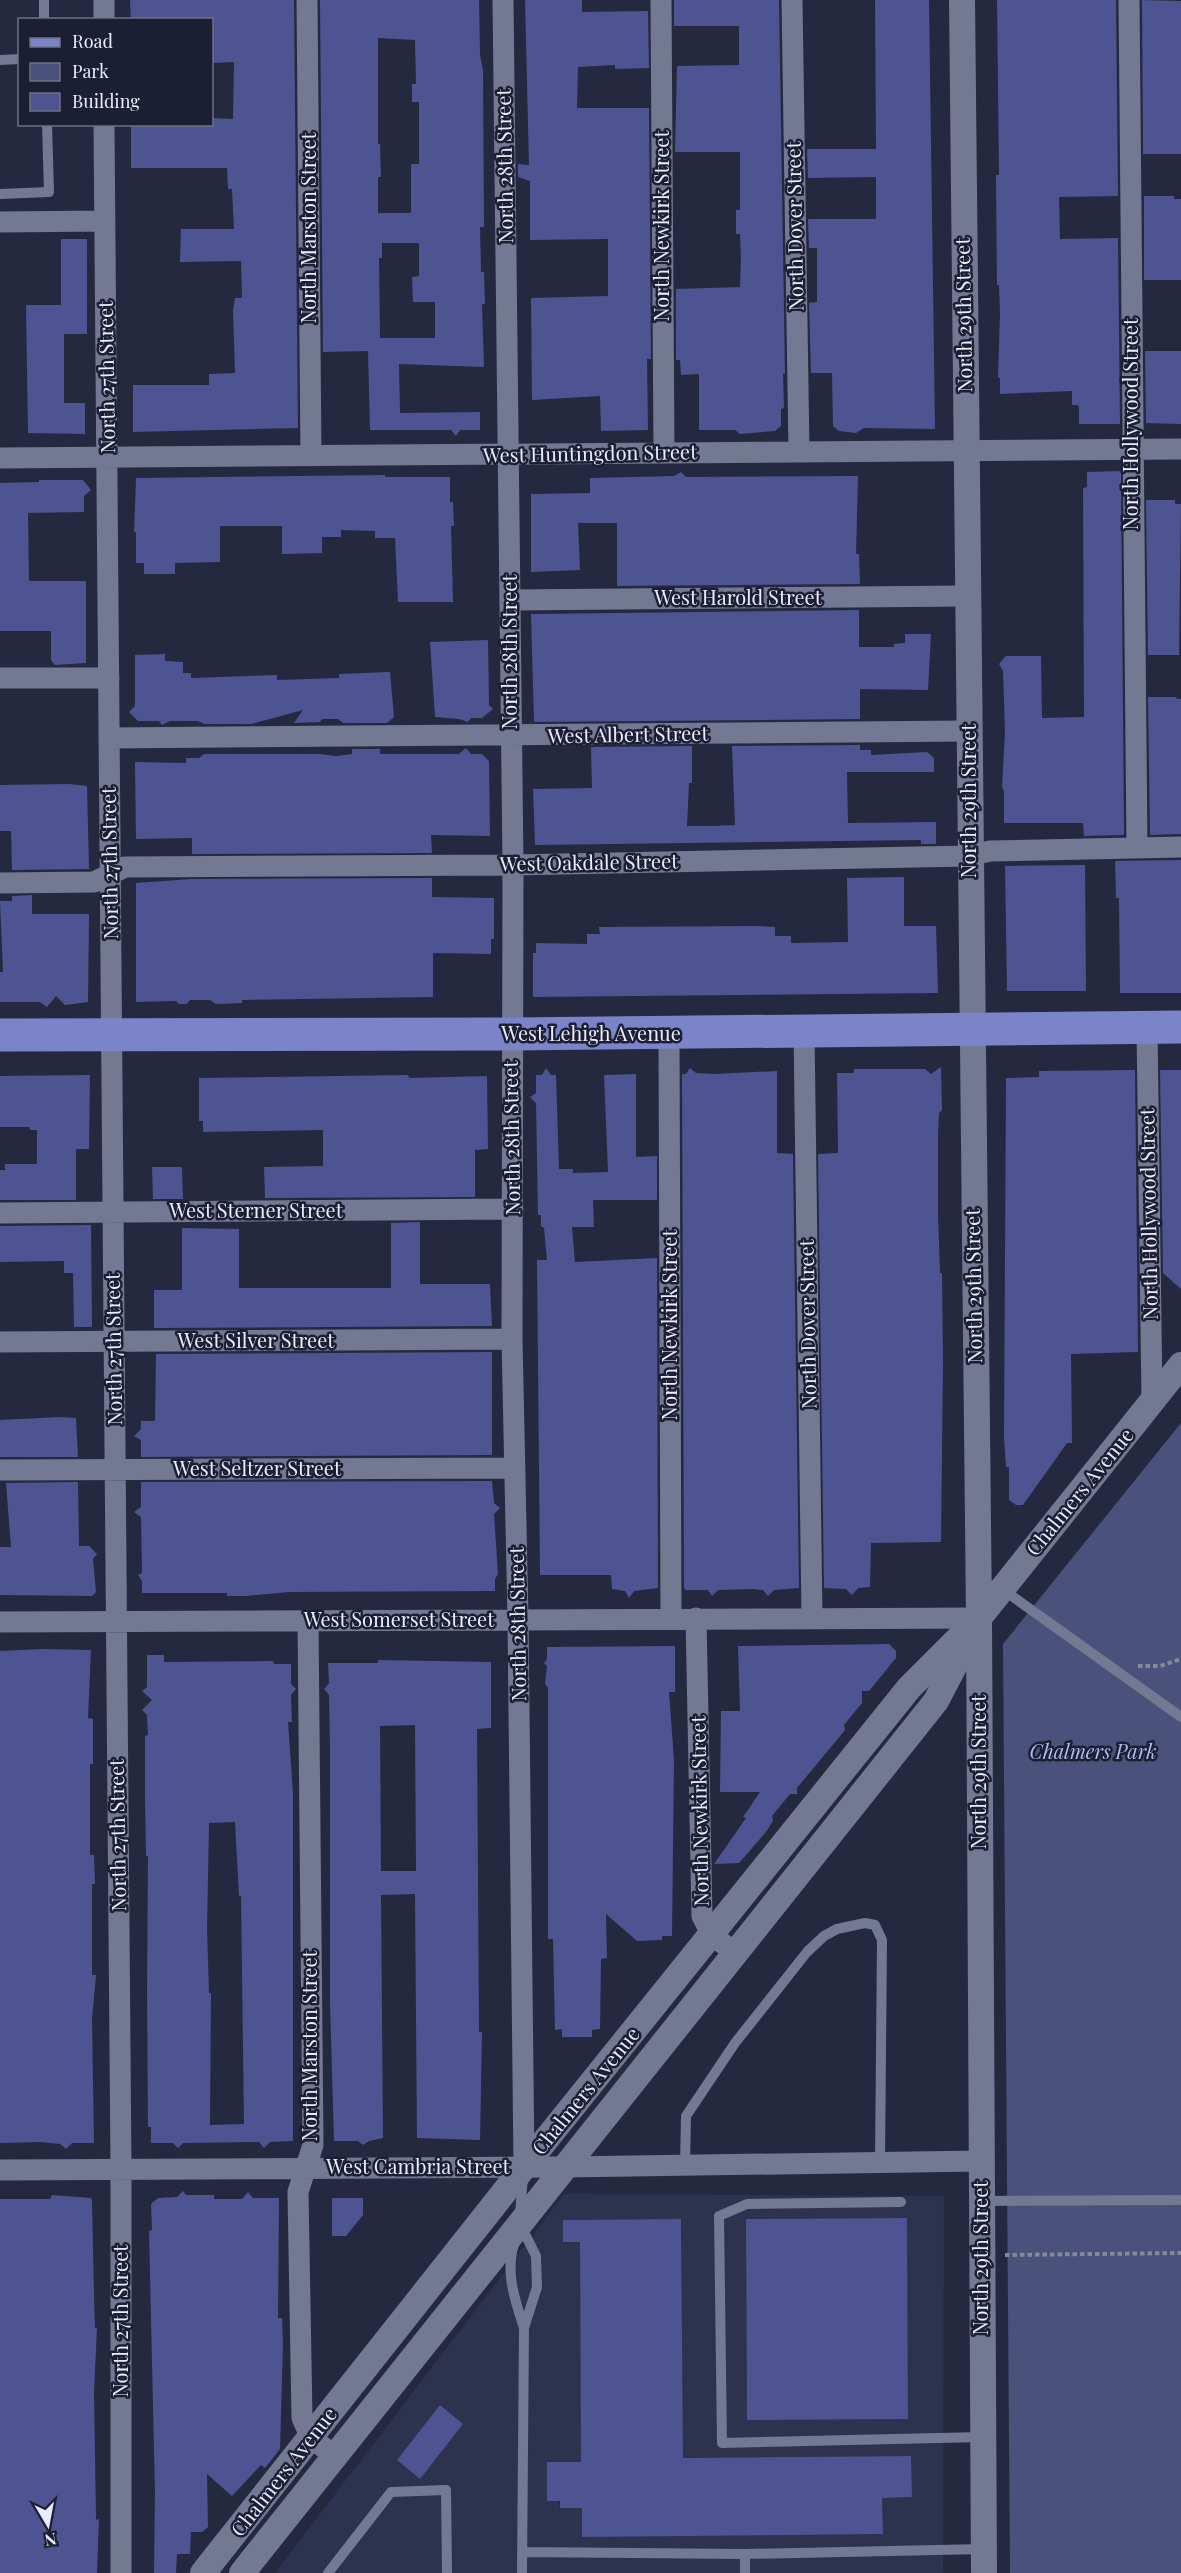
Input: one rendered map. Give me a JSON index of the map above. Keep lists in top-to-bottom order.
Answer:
{
  "streets": {
    "main road": ["West Lehigh Avenue"],
    "street": [
      "North 28th Street",
      "North Newkirk Street",
      "North Dover Street",
      "North Marston Street",
      "North 29th Street",
      "North 27th Street",
      "North Hollywood Street",
      "West Huntingdon Street",
      "West Harold Street",
      "West Albert Street",
      "West Oakdale Street",
      "West Sterner Street",
      "West Silver Street",
      "West Seltzer Street",
      "Chalmers Avenue",
      "West Somerset Street",
      "West Cambria Street"
    ]
  },
  "crossings": [
    ["North 28th Street", "West Huntingdon Street"],
    ["North 28th Street", "West Harold Street"],
    ["North 28th Street", "West Albert Street"],
    ["North 28th Street", "West Oakdale Street"],
    ["North 28th Street", "West Lehigh Avenue"],
    ["North 28th Street", "West Sterner Street"],
    ["North 28th Street", "West Silver Street"],
    ["North 28th Street", "West Seltzer Street"],
    ["North 28th Street", "Chalmers Avenue"],
    ["North 28th Street", "West Somerset Street"],
    ["North 28th Street", "West Cambria Street"],
    ["North Newkirk Street", "West Huntingdon Street"],
    ["North Newkirk Street", "West Lehigh Avenue"],
    ["North Newkirk Street", "Chalmers Avenue"],
    ["North Newkirk Street", "West Somerset Street"],
    ["North Dover Street", "West Huntingdon Street"],
    ["North Dover Street", "West Lehigh Avenue"],
    ["North Dover Street", "West Somerset Street"],
    ["North Marston Street", "West Huntingdon Street"],
    ["North Marston Street", "Chalmers Avenue"],
    ["North Marston Street", "West Somerset Street"],
    ["North Marston Street", "West Cambria Street"],
    ["North 29th Street", "West Huntingdon Street"],
    ["North 29th Street", "West Harold Street"],
    ["North 29th Street", "West Albert Street"],
    ["North 29th Street", "West Oakdale Street"],
    ["North 29th Street", "West Lehigh Avenue"],
    ["North 29th Street", "Chalmers Avenue"],
    ["North 29th Street", "West Somerset Street"],
    ["North 29th Street", "West Cambria Street"],
    ["North 27th Street", "West Huntingdon Street"],
    ["North 27th Street", "West Albert Street"],
    ["North 27th Street", "West Oakdale Street"],
    ["North 27th Street", "West Lehigh Avenue"],
    ["North 27th Street", "West Sterner Street"],
    ["North 27th Street", "West Silver Street"],
    ["North 27th Street", "West Seltzer Street"],
    ["North 27th Street", "West Somerset Street"],
    ["North 27th Street", "West Cambria Street"],
    ["North Hollywood Street", "West Huntingdon Street"],
    ["North Hollywood Street", "West Oakdale Street"],
    ["North Hollywood Street", "West Lehigh Avenue"],
    ["North Hollywood Street", "Chalmers Avenue"],
    ["Chalmers Avenue", "West Somerset Street"],
    ["Chalmers Avenue", "West Cambria Street"]
  ],
  "parks": ["Chalmers Park"],
  "legend": ["Road", "Park", "Building"],
  "north": "bottom"
}
